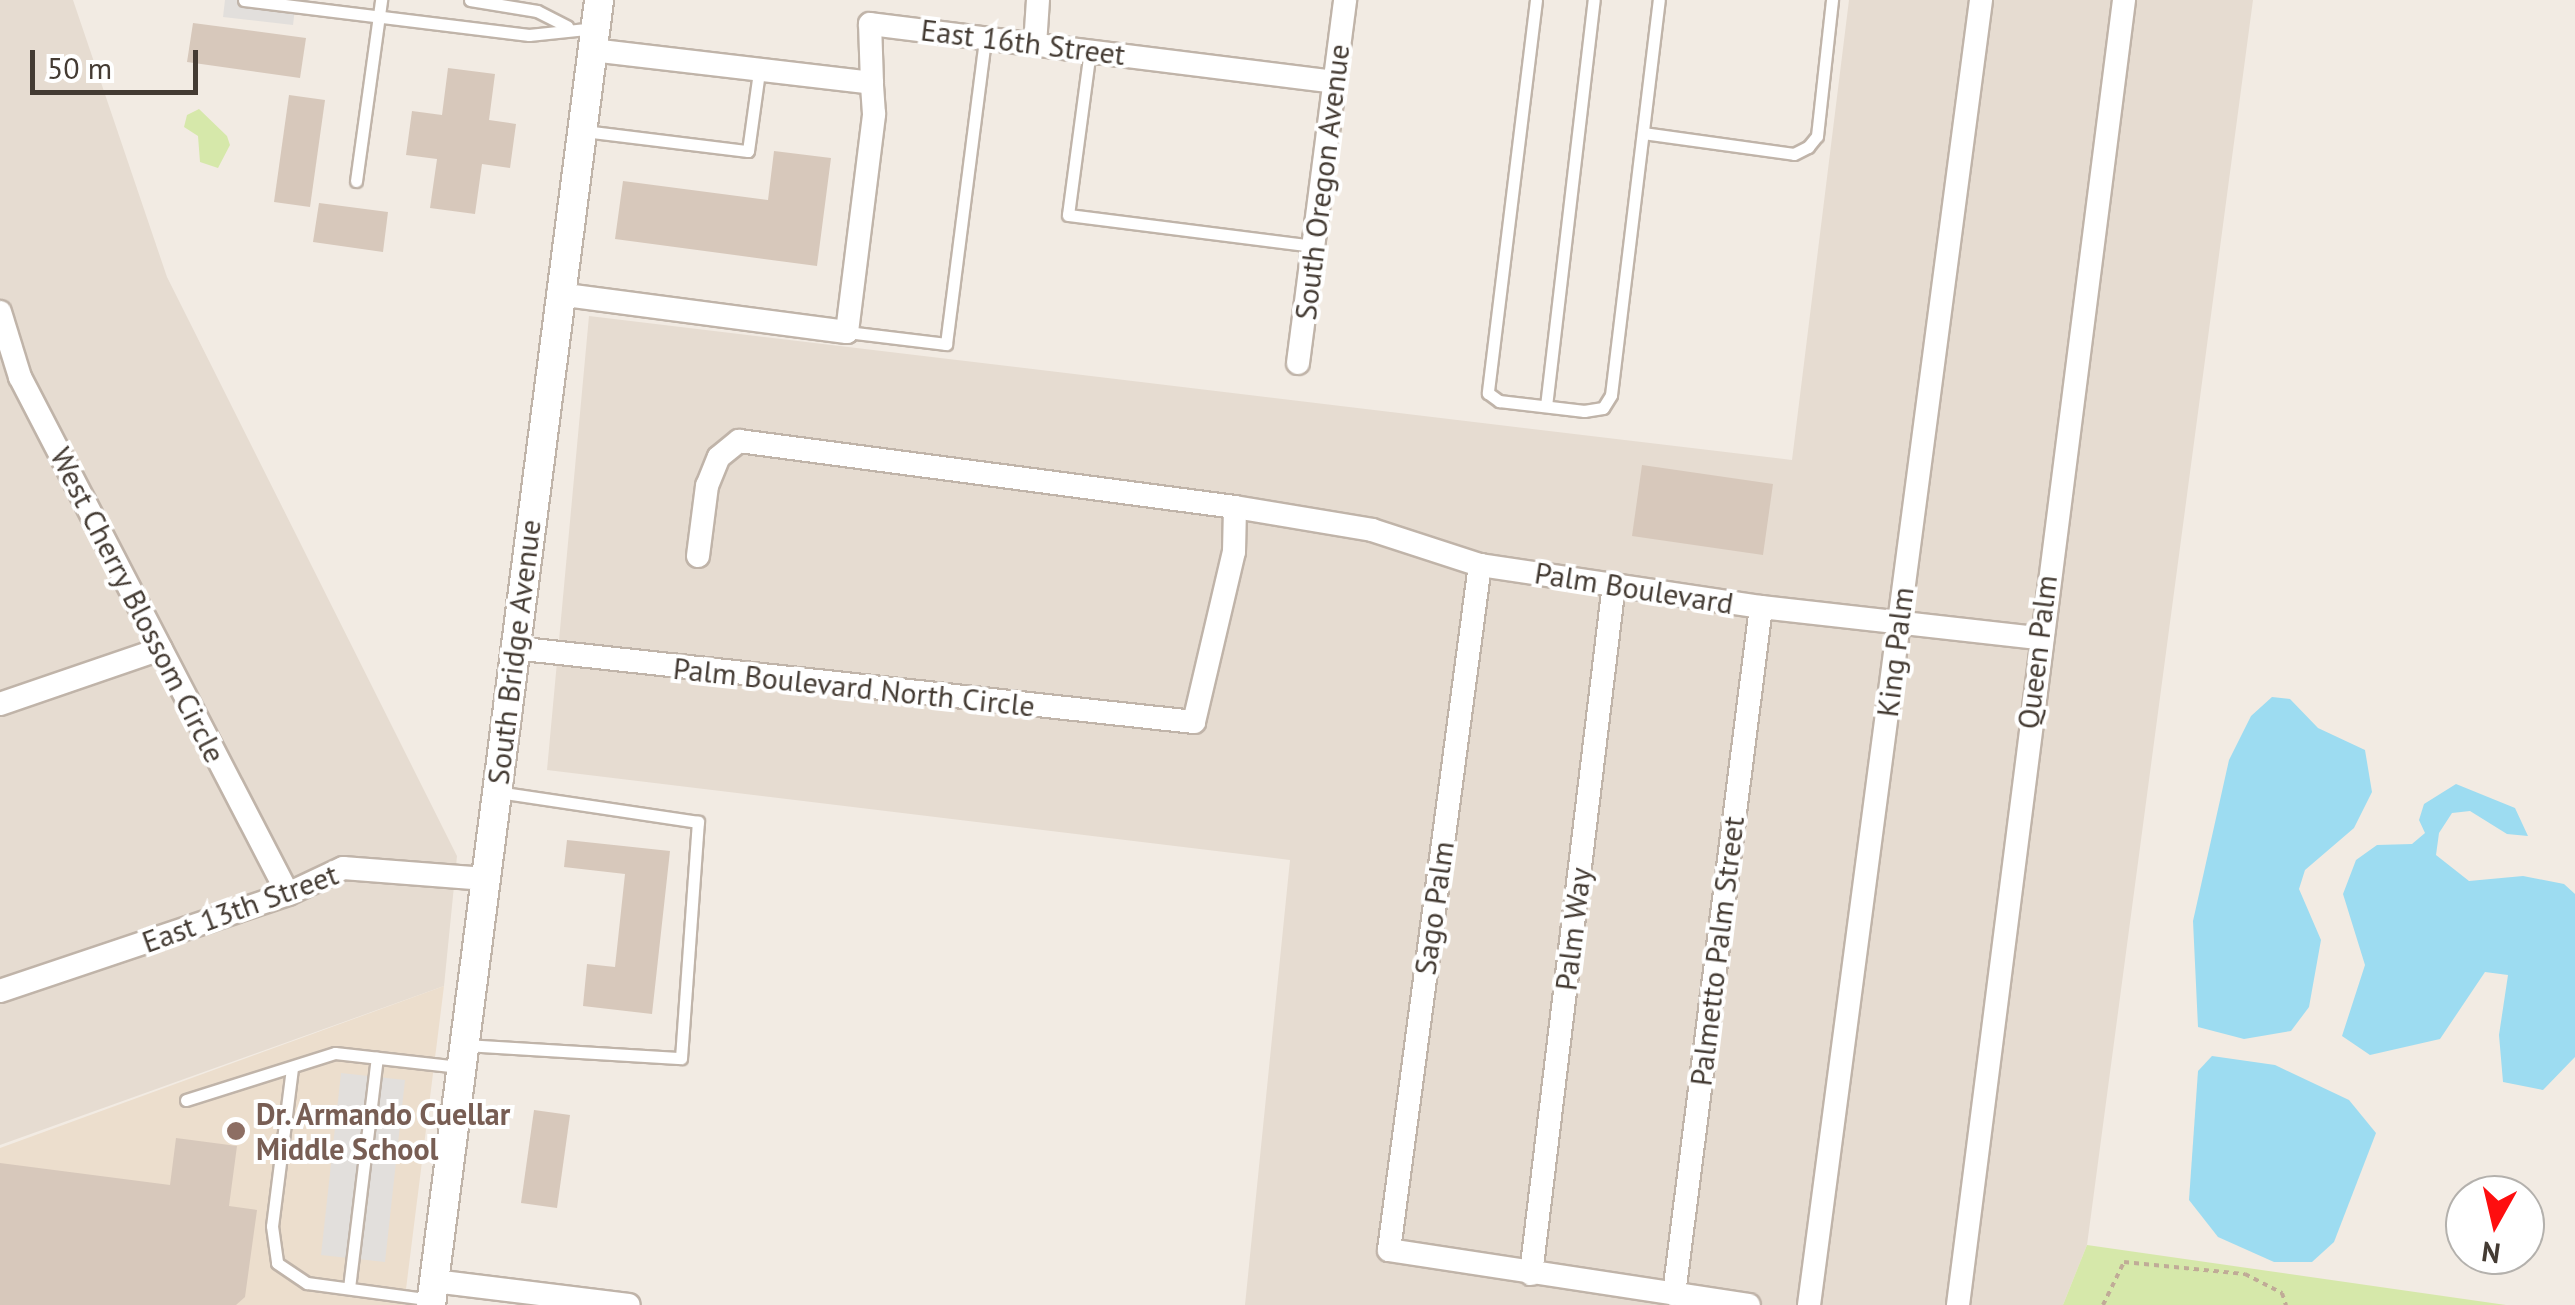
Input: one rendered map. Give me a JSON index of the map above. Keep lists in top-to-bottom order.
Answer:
{
  "streets": {
    "street": [
      "East 16th Street",
      "South Oregon Avenue",
      "Palm Boulevard",
      "West Cherry Blossom Circle",
      "South Bridge Avenue",
      "King Palm",
      "Queen Palm",
      "Palm Boulevard North Circle",
      "East 13th Street",
      "Sago Palm",
      "Palm Way",
      "Palmetto Palm Street"
    ]
  },
  "crossings": [
    ["East 16th Street", "South Oregon Avenue"],
    ["Palm Boulevard", "King Palm"],
    ["Palm Boulevard", "Queen Palm"],
    ["Palm Boulevard", "Palm Boulevard North Circle"],
    ["Palm Boulevard", "Sago Palm"],
    ["Palm Boulevard", "Palm Way"],
    ["Palm Boulevard", "Palmetto Palm Street"],
    ["West Cherry Blossom Circle", "East 13th Street"],
    ["South Bridge Avenue", "Palm Boulevard North Circle"],
    ["South Bridge Avenue", "East 13th Street"],
    ["Sago Palm", "Palm Way"]
  ],
  "places": ["Dr. Armando Cuellar Middle School"],
  "scale_bar": "50 m",
  "north": "bottom"
}
